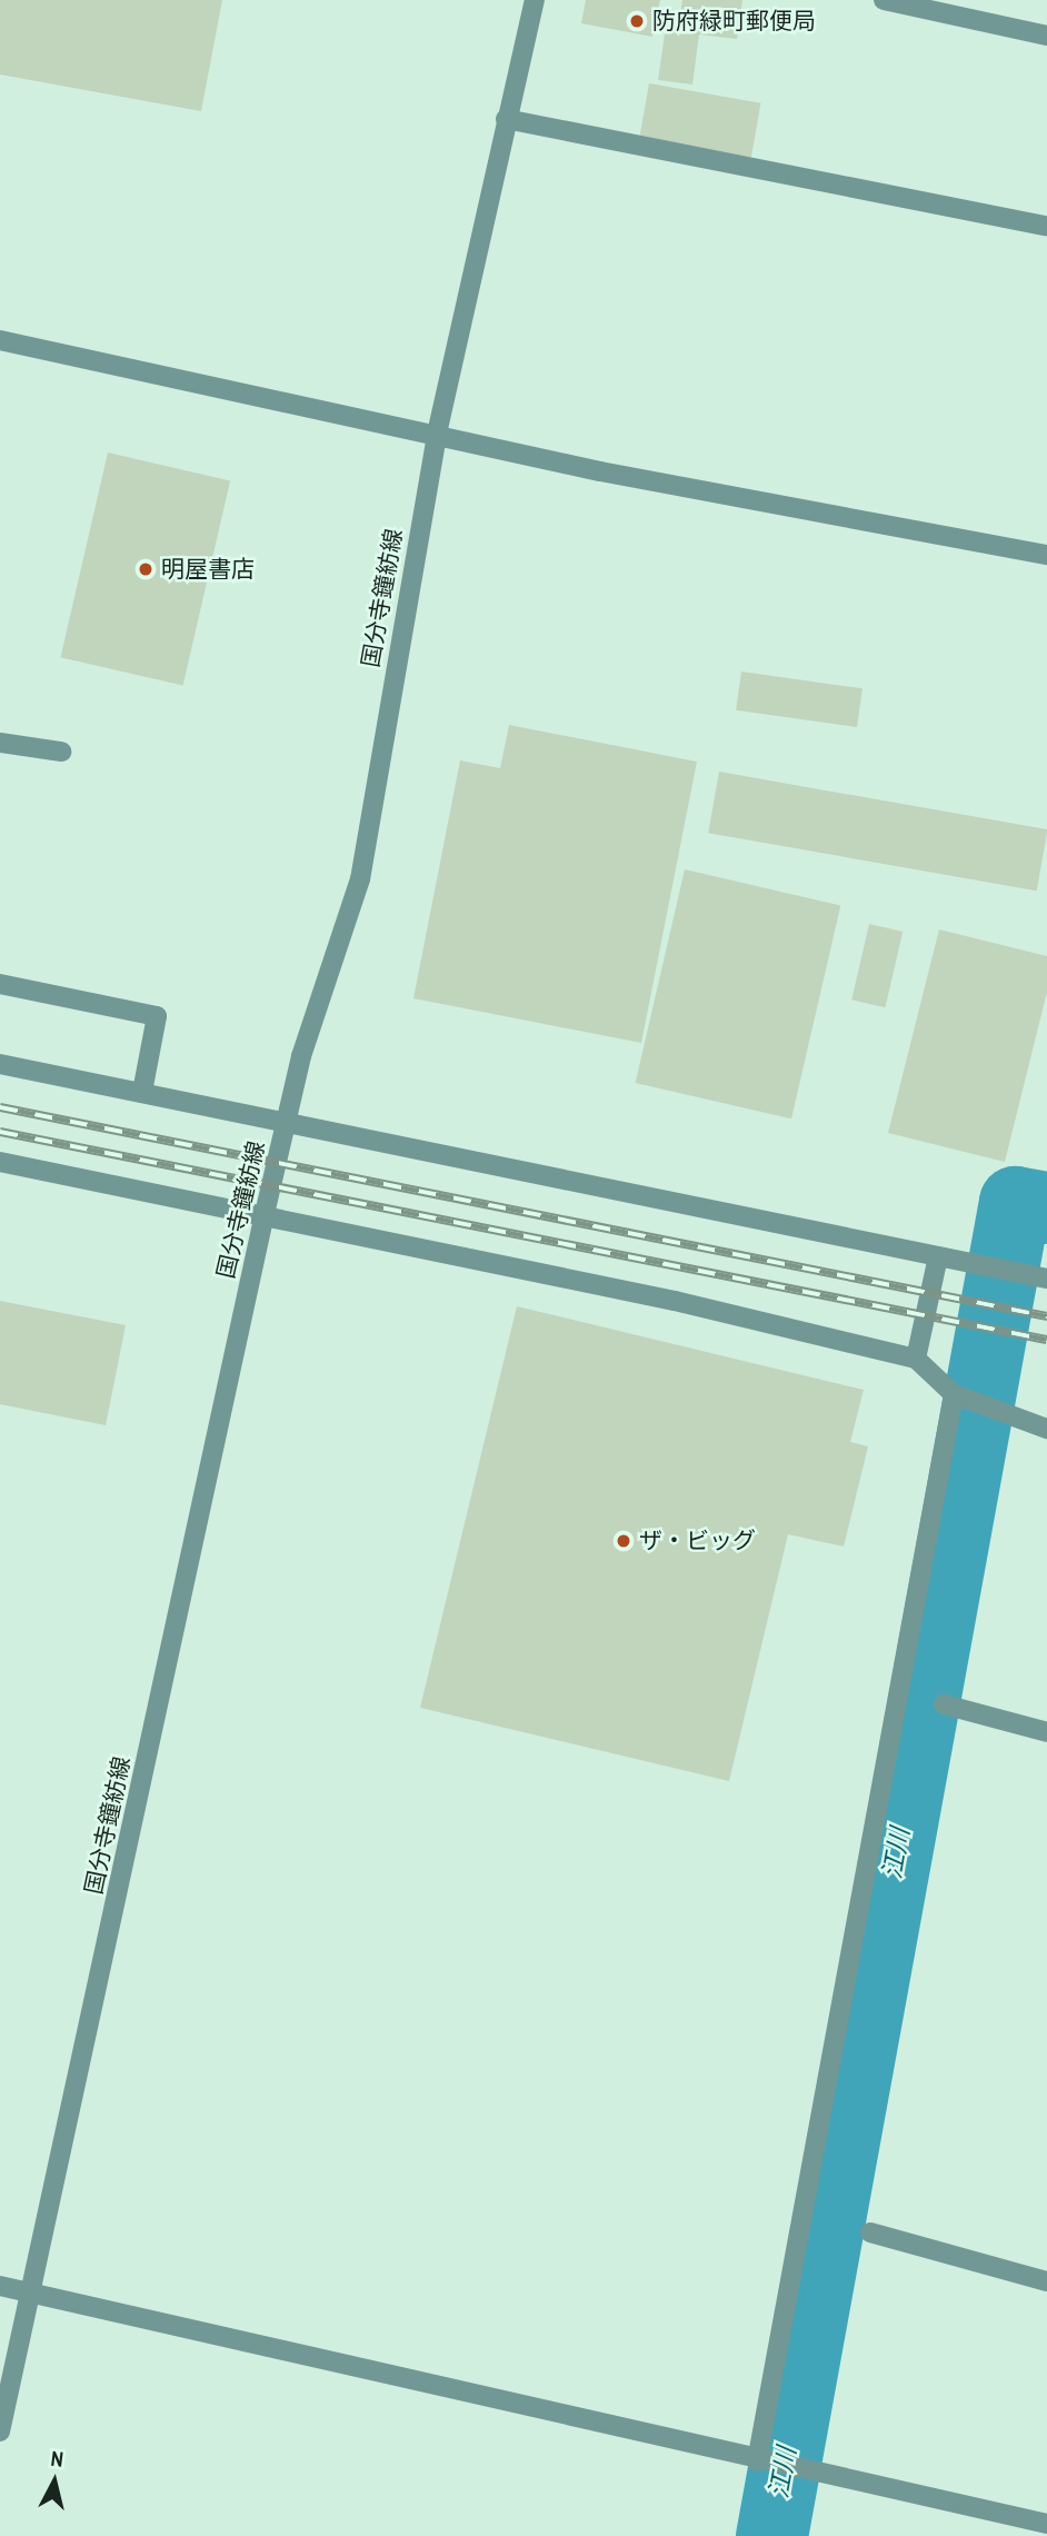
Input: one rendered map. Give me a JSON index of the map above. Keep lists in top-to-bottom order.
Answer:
{
  "streets": {
    "street": ["国分寺鐘紡線"]
  },
  "water": ["江川"],
  "places": ["防府緑町郵便局", "明屋書店", "ザ・ビッグ"],
  "north": "top"
}
